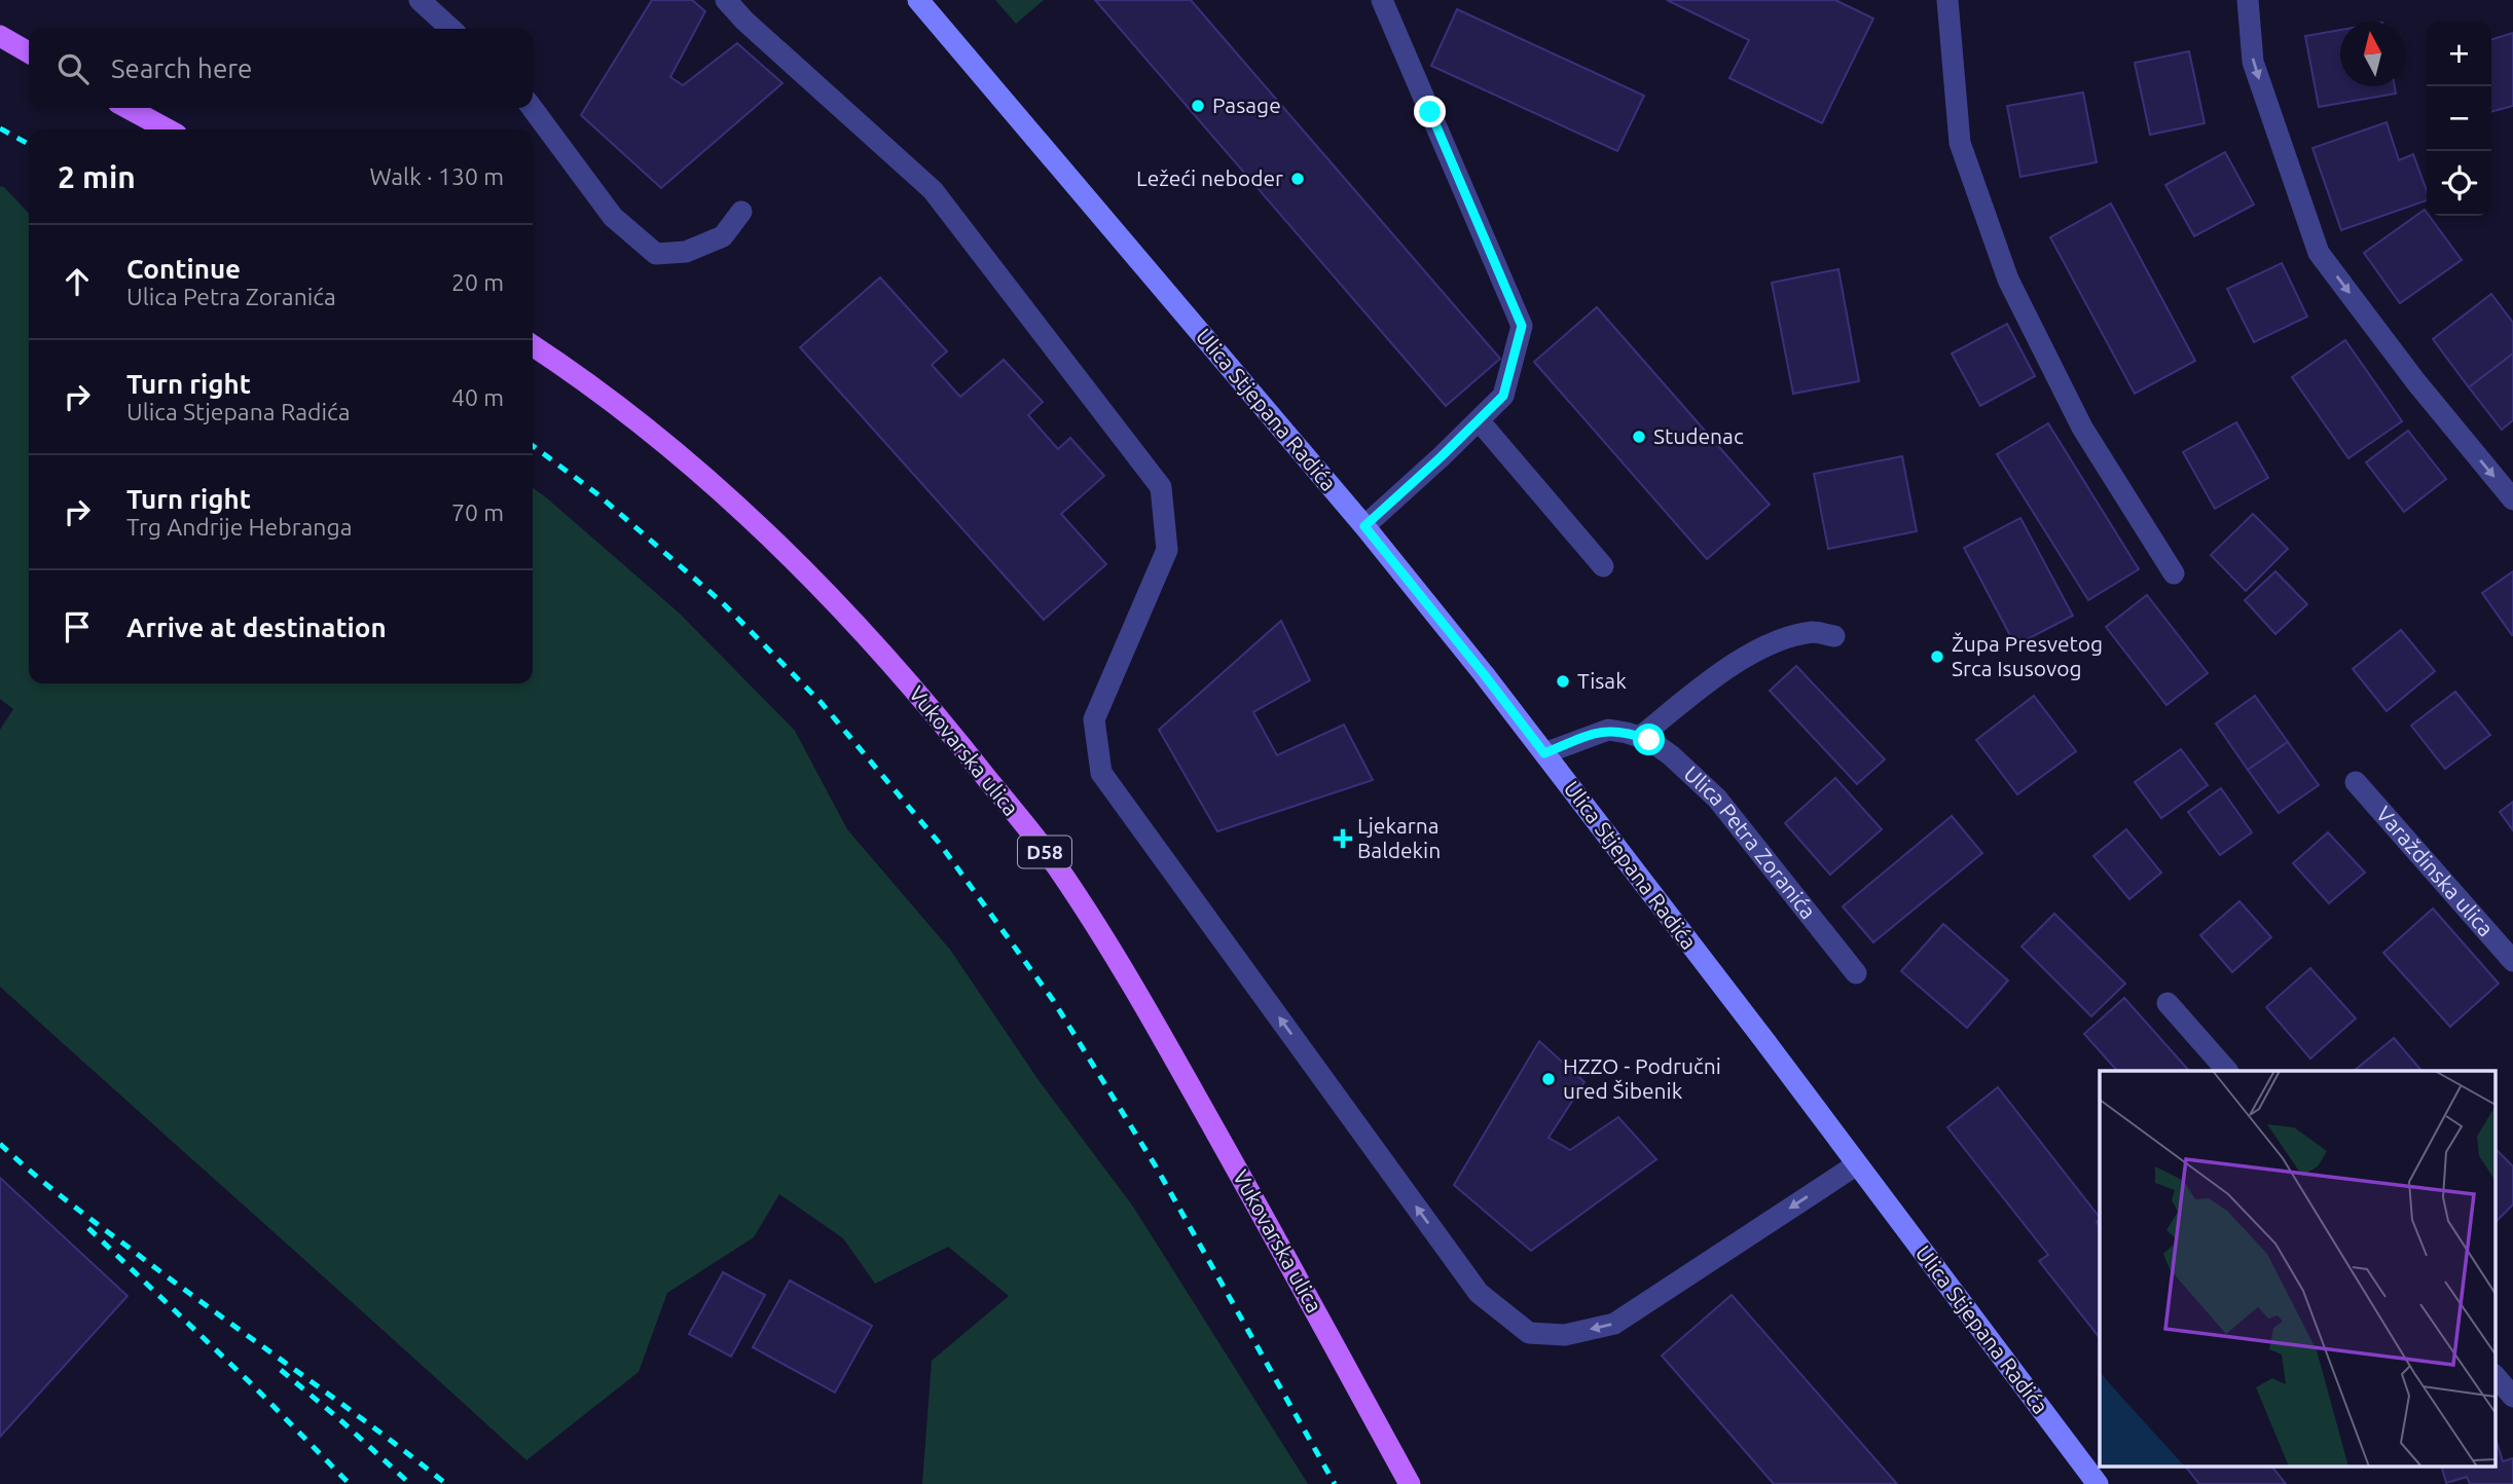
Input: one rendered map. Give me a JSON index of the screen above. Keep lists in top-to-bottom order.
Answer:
{
  "streets": {
    "main road": ["Ulica Stjepana Radića", "Vukovarska ulica", "D58"],
    "street": ["Ulica Petra Zoranića", "Varaždinska ulica"]
  },
  "crossings": [
    ["Ulica Stjepana Radića", "Ulica Petra Zoranića"]
  ],
  "places": {
    "other": [
      "Pasage",
      "Ležeći neboder",
      "Studenac",
      "Župa Presvetog Srca Isusovog",
      "Tisak",
      "HZZO - Područni ured Šibenik"
    ],
    "health": ["Ljekarna Baldekin"]
  },
  "north": "top",
  "page": {
    "map_buttons": ["+", "−"],
    "search": "Search here",
    "heading": ["2 min", "Walk · 130 m"],
    "list": [
      ["Continue", "Ulica Petra Zoranića", "20 m"],
      ["Turn right", "Ulica Stjepana Radića", "40 m"],
      ["Turn right", "Trg Andrije Hebranga", "70 m"],
      "Arrive at destination"
    ]
  }
}
